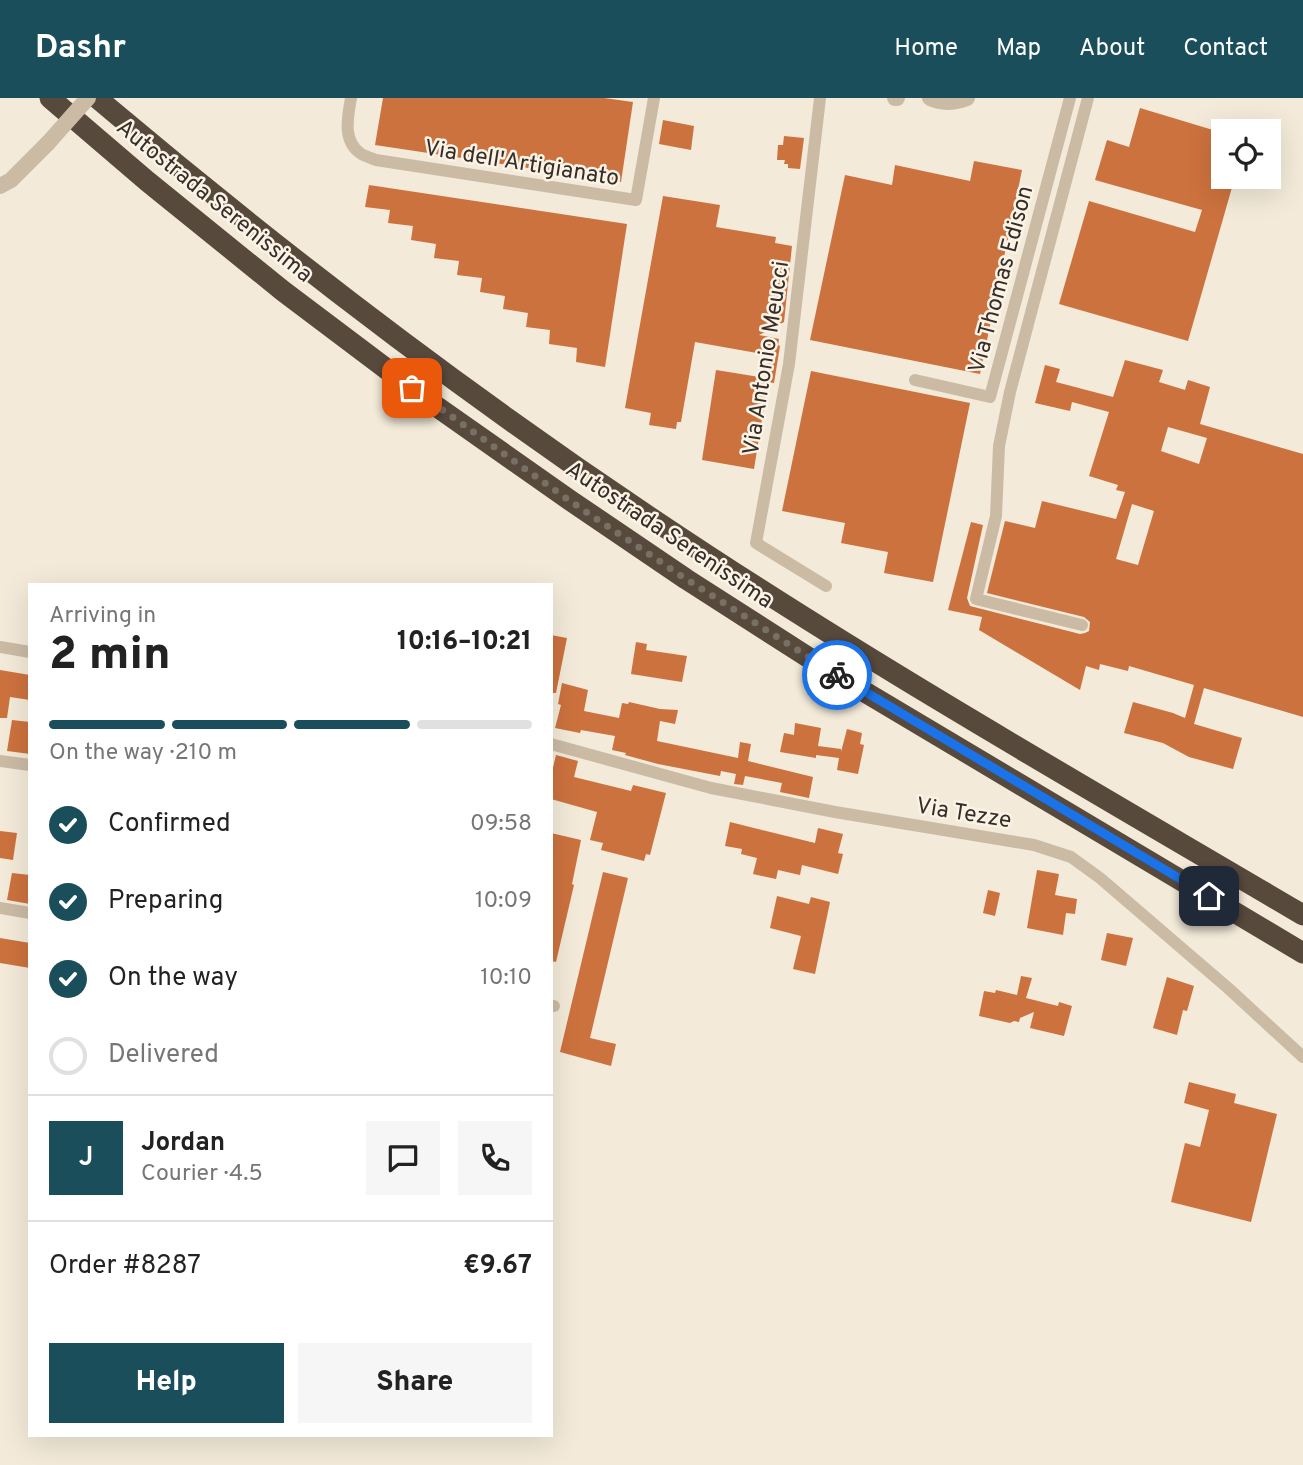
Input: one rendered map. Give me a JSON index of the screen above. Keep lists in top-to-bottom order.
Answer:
{
  "streets": {
    "highway": ["Autostrada Serenissima"],
    "street": [
      "Via dell'Artigianato",
      "Via Thomas Edison",
      "Via Antonio Meucci",
      "Via Tezze"
    ]
  },
  "page": {
    "header": "Dashr",
    "nav": [
      "Home",
      "Map",
      "About",
      "Contact"
    ],
    "heading": ["2 min", "Arriving in", "10:16–10:21"],
    "panel": [
      "Jordan",
      "Courier · 4.5",
      "Order #8287",
      "€9.67"
    ],
    "bar": "On the way · 210 m",
    "list": [
      ["Confirmed", "09:58"],
      ["Preparing", "10:09"],
      ["On the way", "10:10"],
      "Delivered"
    ],
    "round": "J",
    "buttons": ["Help", "Share"]
  }
}
